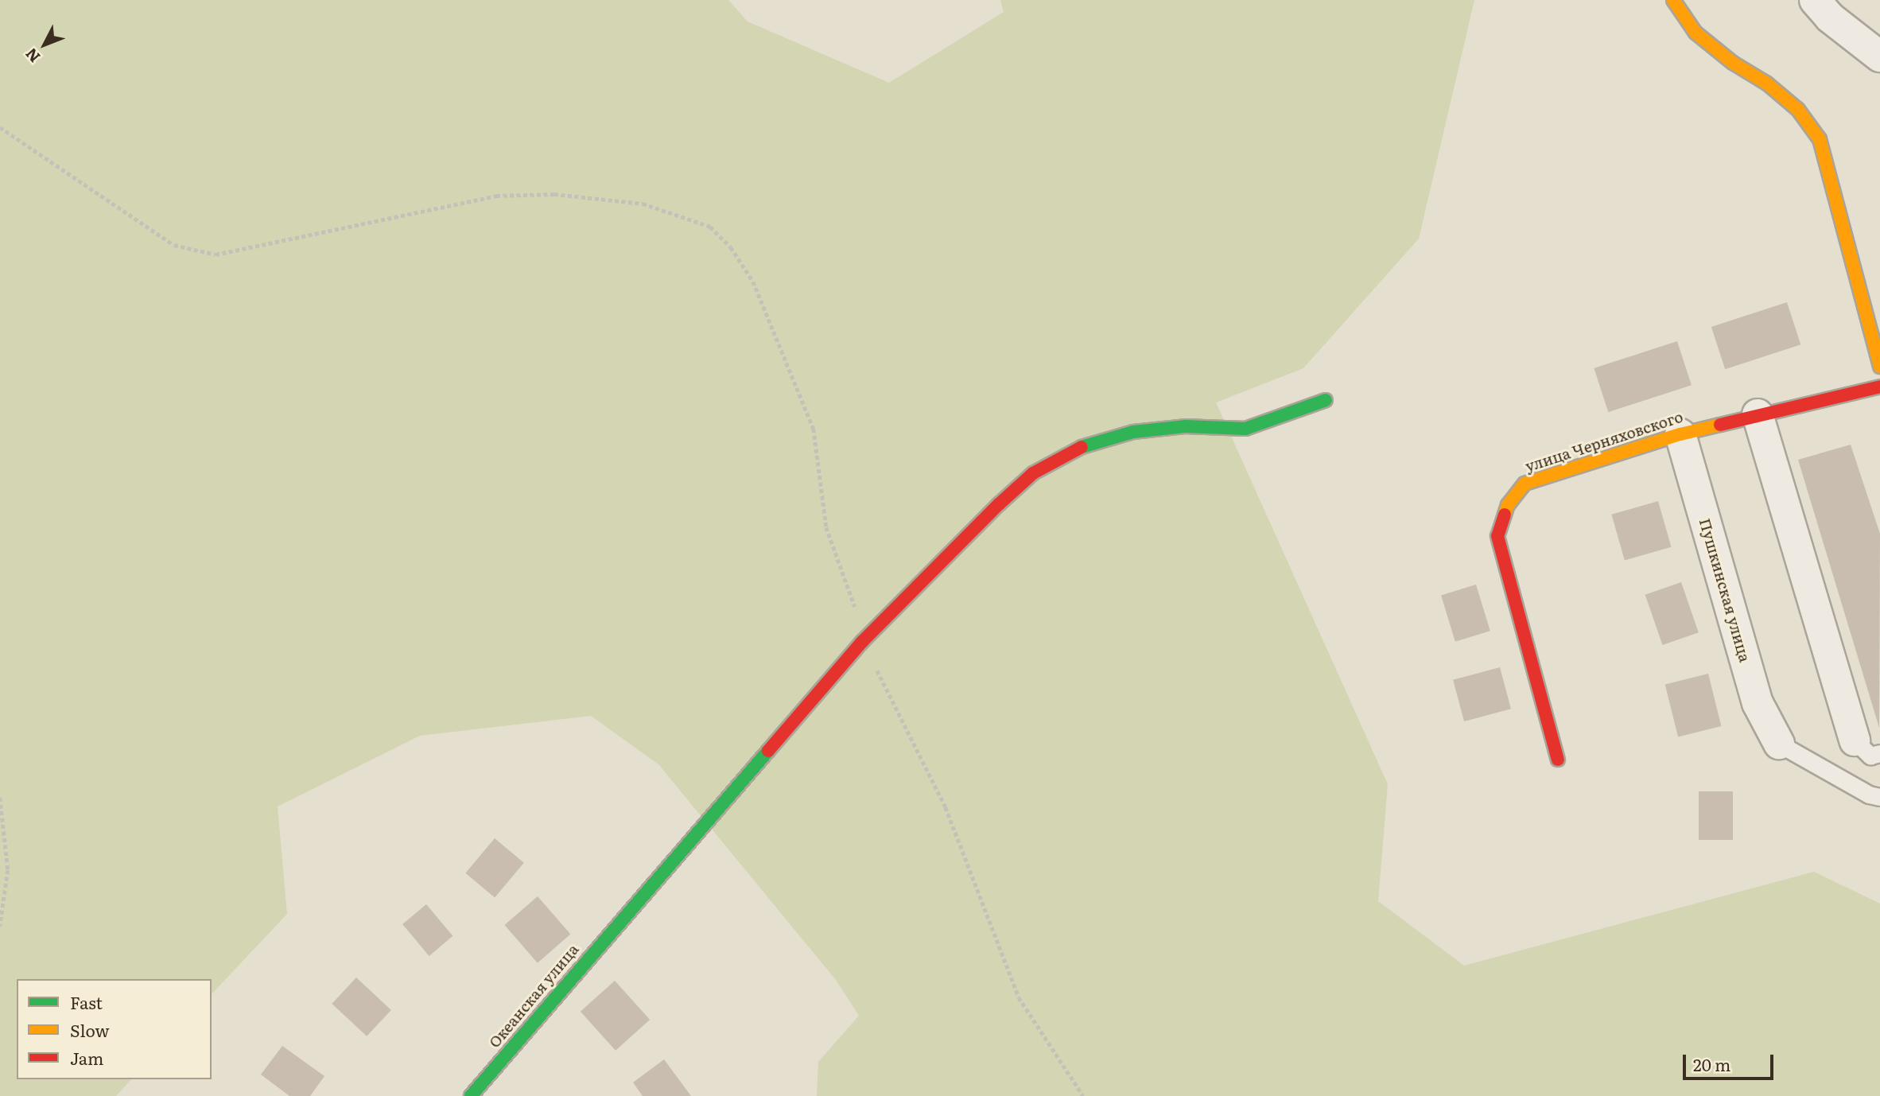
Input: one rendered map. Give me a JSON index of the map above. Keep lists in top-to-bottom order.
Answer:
{
  "streets": {
    "street": ["улица Черняховского", "Пушкинская улица", "Океанская улица"]
  },
  "crossings": [
    ["улица Черняховского", "Пушкинская улица"]
  ],
  "legend": ["Fast", "Slow", "Jam"],
  "scale_bar": "20 m",
  "north": "bottom left"
}
